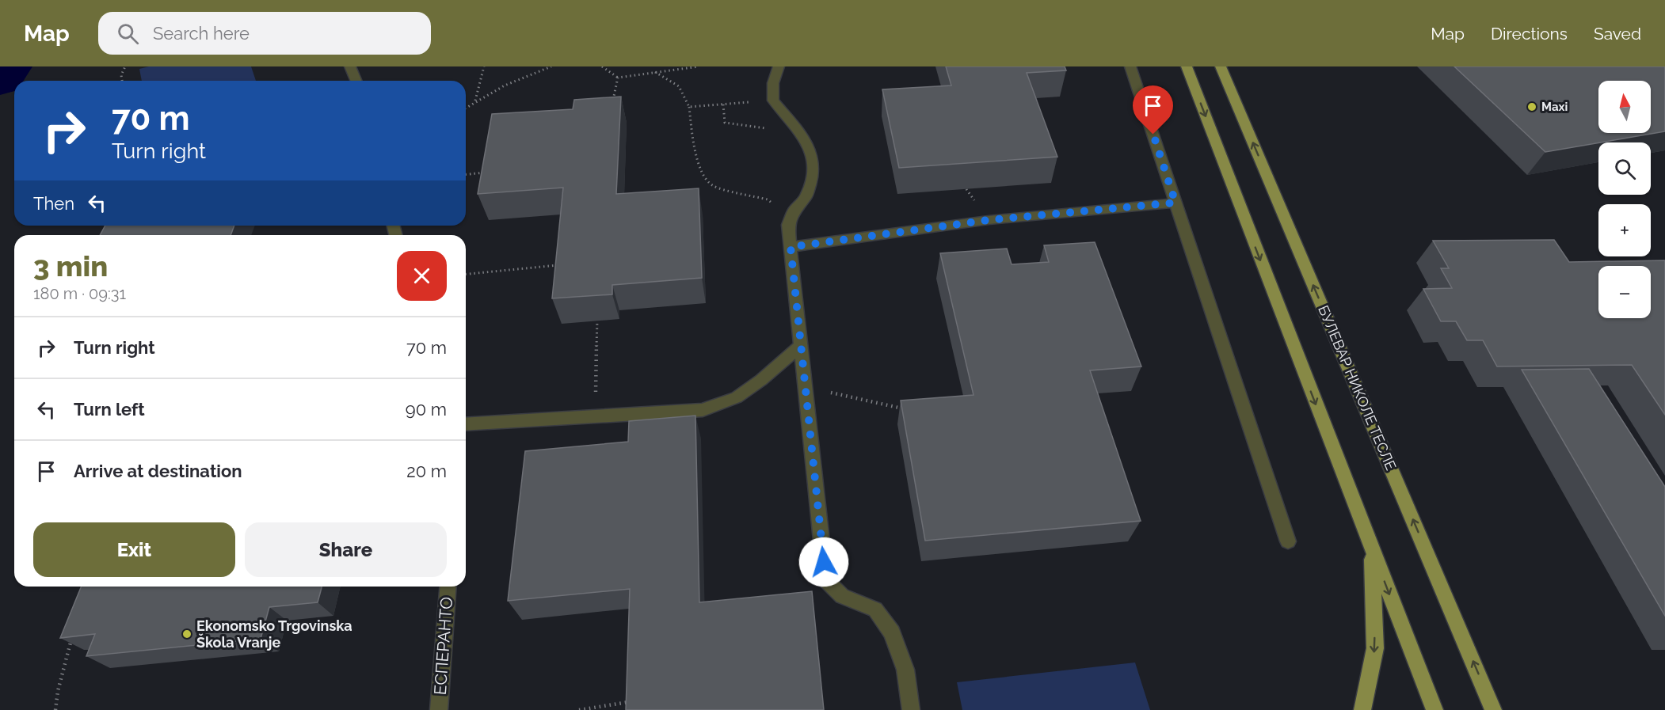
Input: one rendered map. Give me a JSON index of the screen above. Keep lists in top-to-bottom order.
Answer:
{
  "streets": {
    "main road": ["БУЛЕВАР НИКОЛЕ ТЕСЛЕ"],
    "street": ["ЕСПЕРАНТО"]
  },
  "places": ["Maxi", "Ekonomsko Trgovinska Škola Vranje"],
  "north": "top",
  "page": {
    "header": "Map",
    "search": "Search here",
    "nav": ["Map", "Directions", "Saved"],
    "map_buttons": ["+", "−"],
    "turn": ["70 m", "Turn right"],
    "then": "Then",
    "heading": ["3 min", "180 m · 09:31"],
    "list": [
      {
        "name": "Turn right",
        "value": "70 m"
      },
      {
        "name": "Turn left",
        "value": "90 m"
      },
      {
        "name": "Arrive at destination",
        "value": "20 m"
      }
    ],
    "buttons": ["Exit", "Share"]
  }
}
